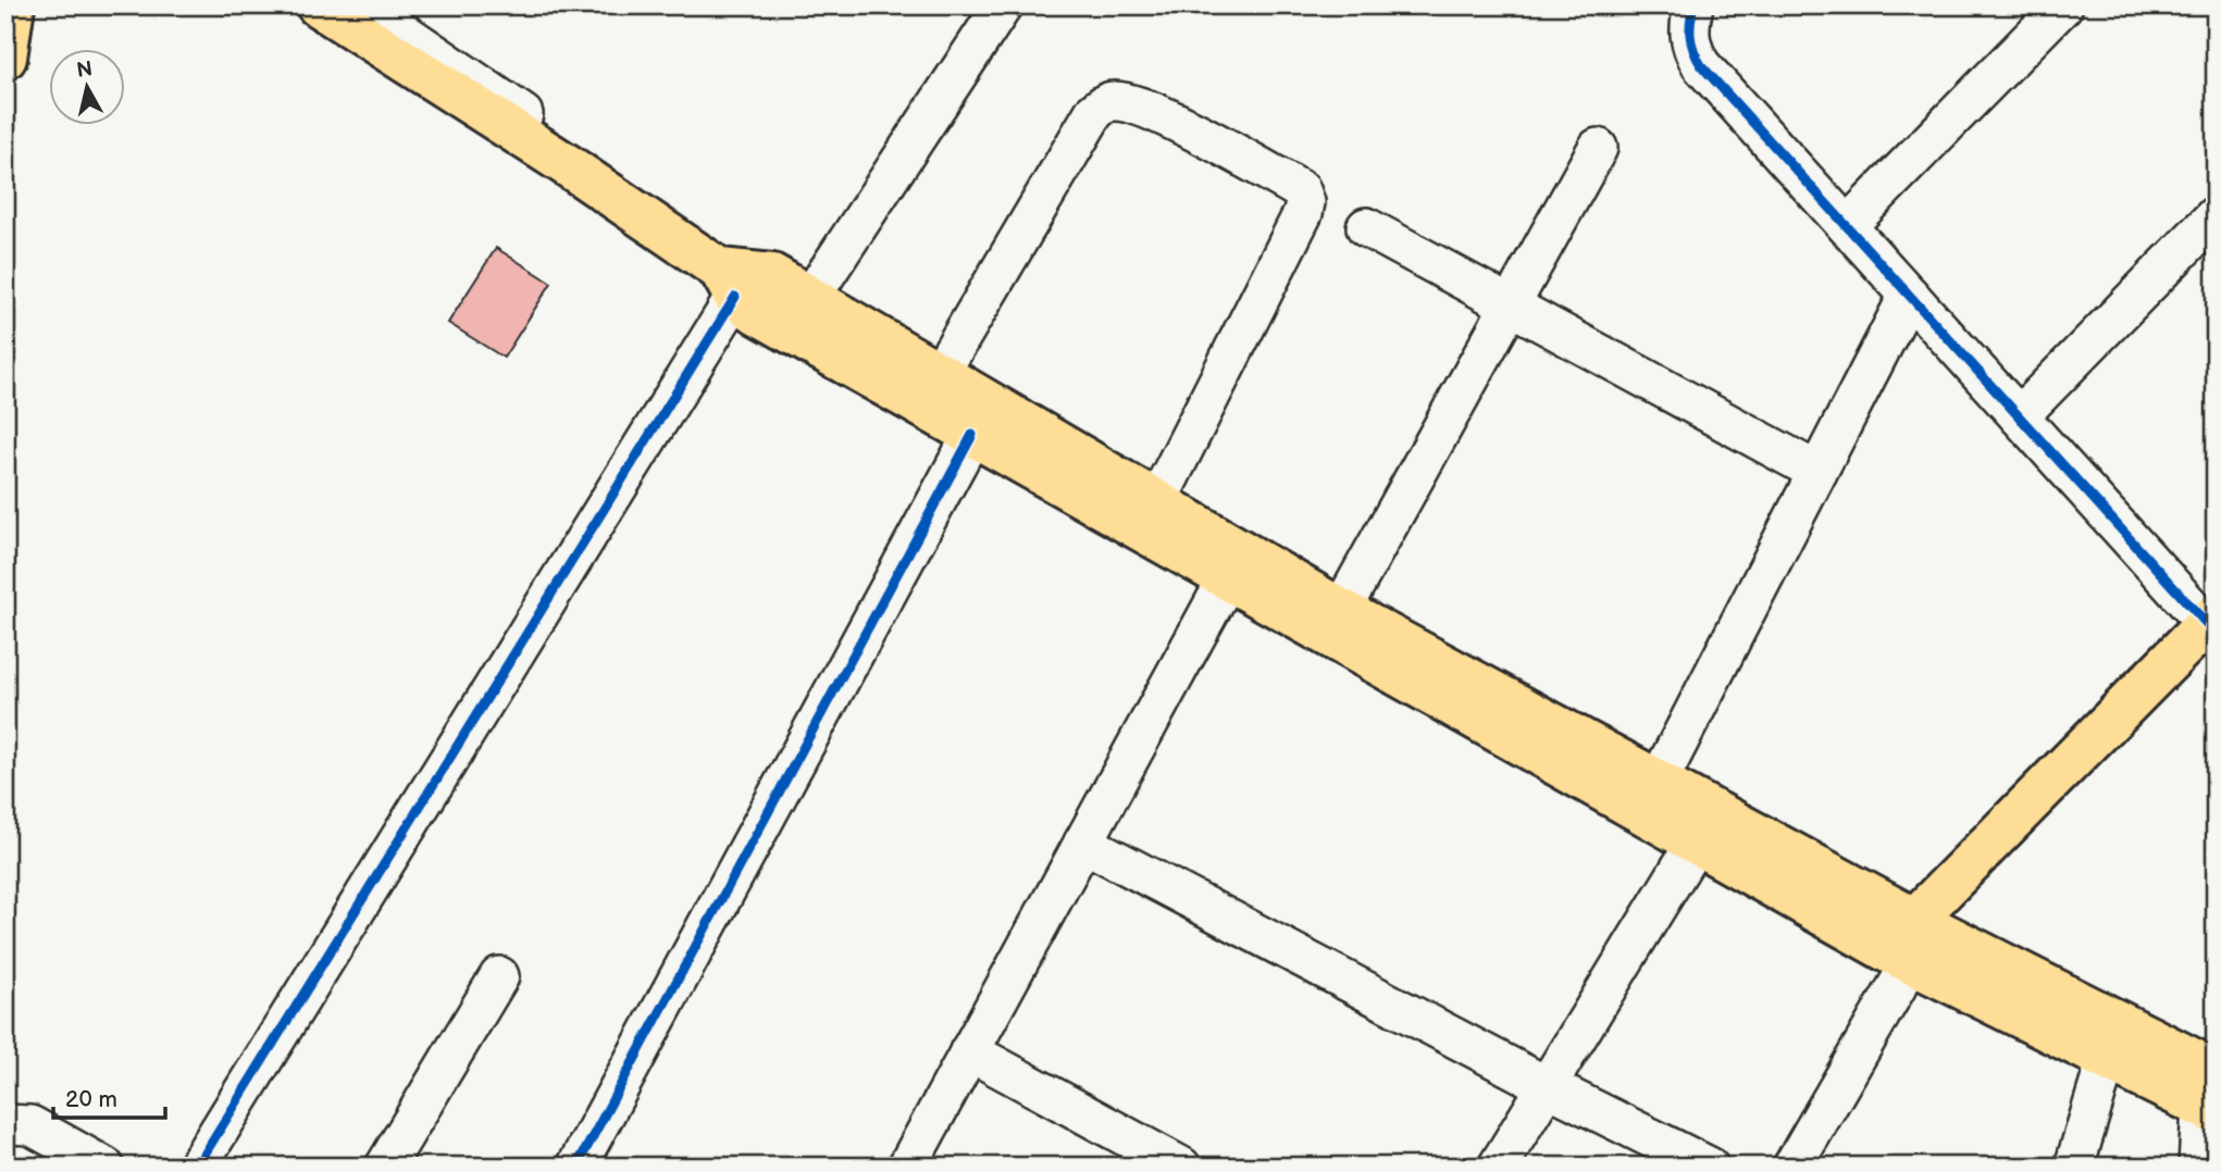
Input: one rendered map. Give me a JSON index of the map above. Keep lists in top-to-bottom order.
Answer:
{
  "scale_bar": "20 m",
  "north": "top"
}
